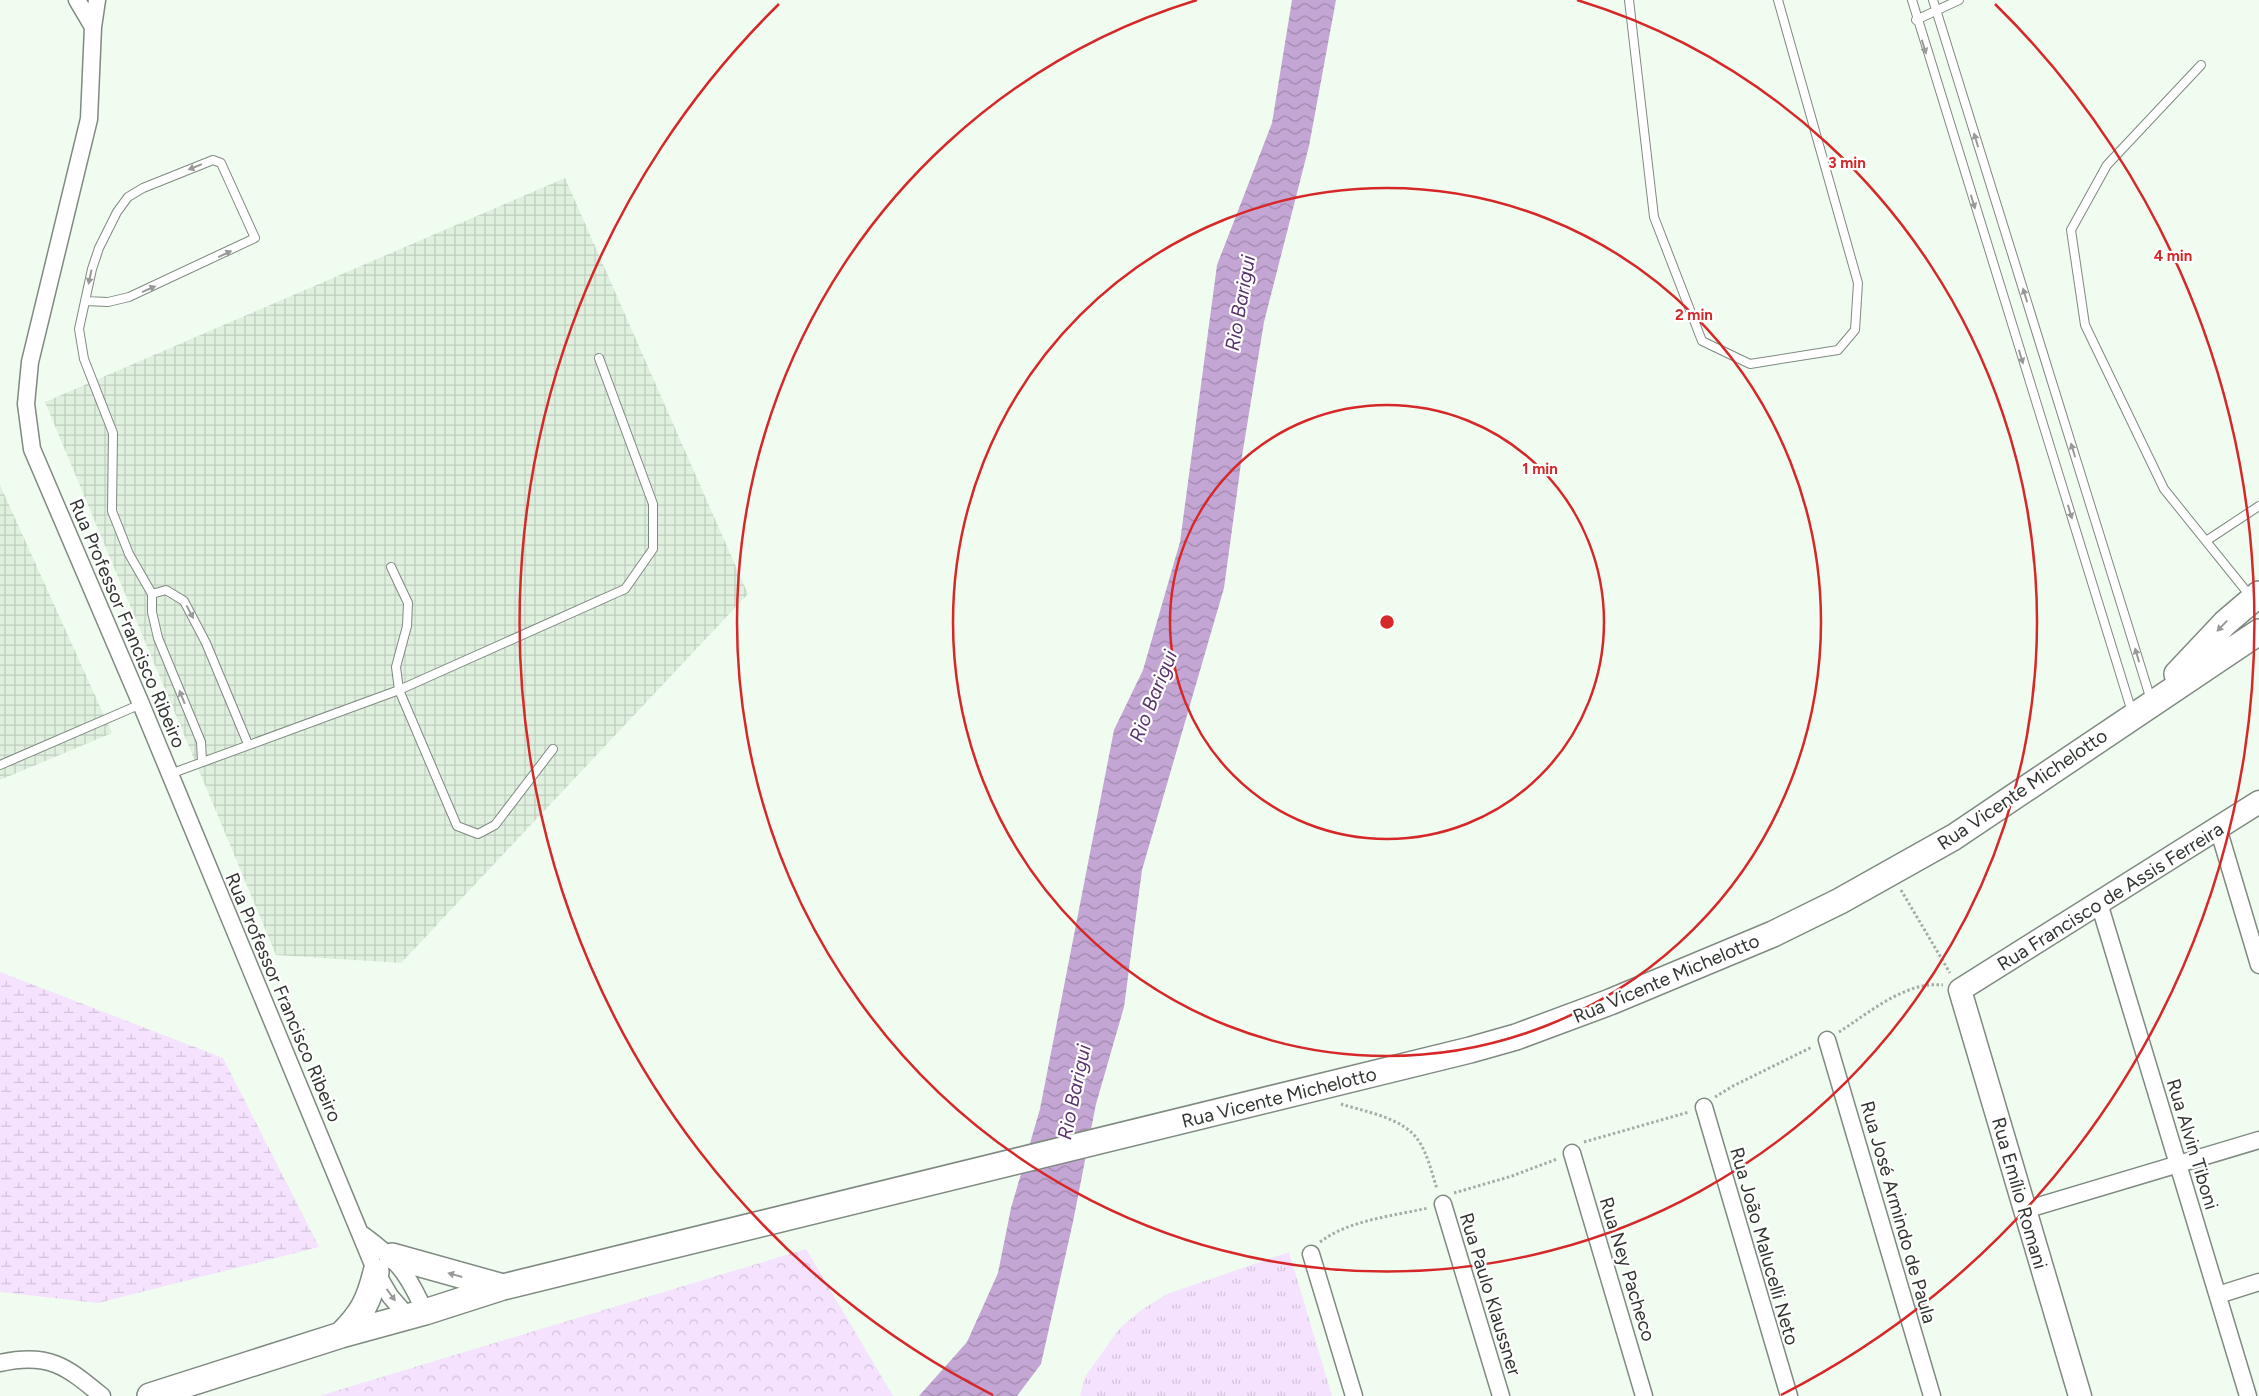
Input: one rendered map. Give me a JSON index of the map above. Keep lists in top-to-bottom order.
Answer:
{
  "streets": {
    "main road": ["Rua Vicente Michelotto"],
    "street": [
      "Rua Professor Francisco Ribeiro",
      "Rua Francisco de Assis Ferreira",
      "Rua Alvin Tiboni",
      "Rua Emílio Romani",
      "Rua José Armindo de Paula",
      "Rua João Malucelli Neto",
      "Rua Ney Pacheco",
      "Rua Paulo Klaussner"
    ]
  },
  "crossings": [
    ["Rua Professor Francisco Ribeiro", "Rua Vicente Michelotto"],
    ["Rua Francisco de Assis Ferreira", "Rua Alvin Tiboni"],
    ["Rua Francisco de Assis Ferreira", "Rua Emílio Romani"]
  ],
  "water": ["Rio Barigui"],
  "rings": [
    "3 min",
    "4 min",
    "2 min",
    "1 min"
  ]
}
